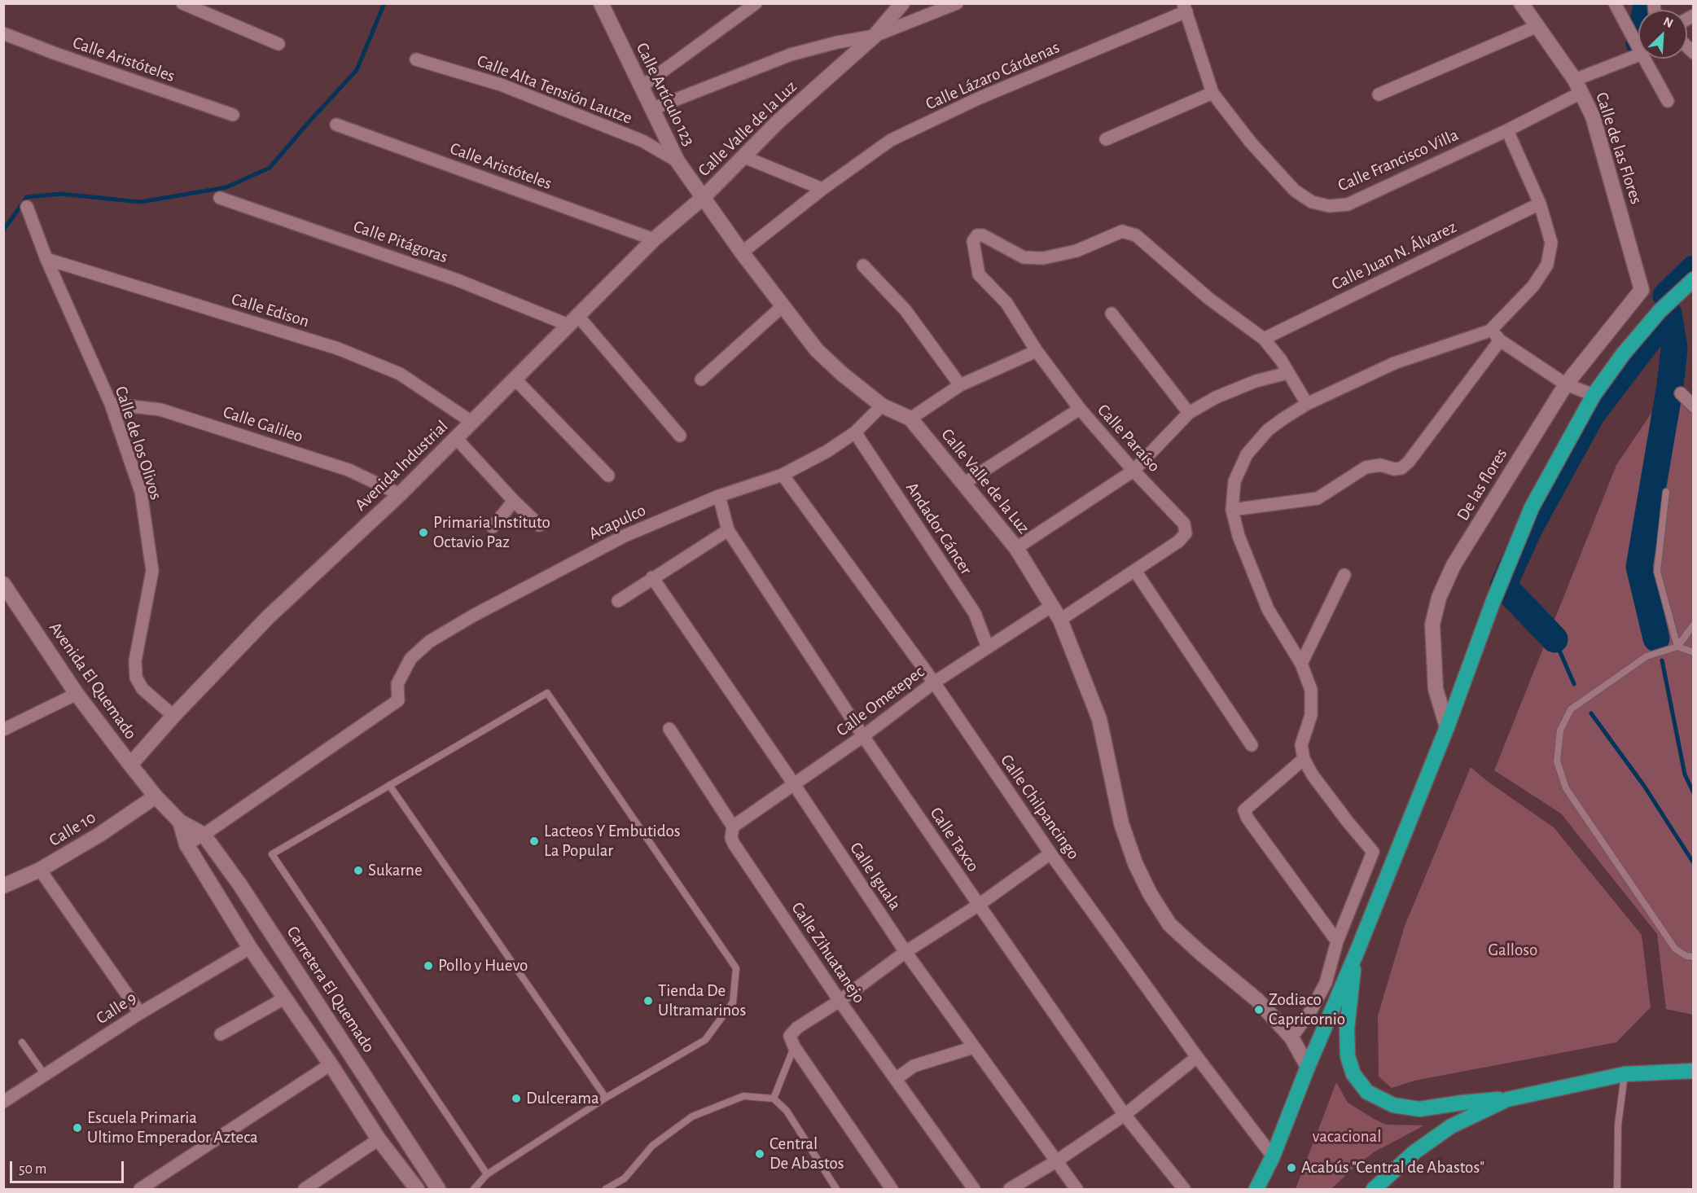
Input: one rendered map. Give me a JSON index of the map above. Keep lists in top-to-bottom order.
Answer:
{
  "streets": {
    "street": [
      "Calle Aristóteles",
      "Calle Lázaro Cárdenas",
      "Calle Alta Tensión Lautze",
      "Calle Artículo 123",
      "Calle Valle de la Luz",
      "Calle de las Flores",
      "Calle Francisco Villa",
      "Calle Pitágoras",
      "Calle Juan N. Álvarez",
      "Calle Edison",
      "Calle Galileo",
      "Calle Paraíso",
      "Calle de los Olivos",
      "Avenida Industrial",
      "De las flores",
      "Acapulco",
      "Andador Cáncer",
      "Avenida El Quemado",
      "Calle Ometepec",
      "Calle Chilpancingo",
      "Calle 10",
      "Calle Taxco",
      "Calle Iguala",
      "Calle Zihuatanejo",
      "Carretera El Quemado",
      "Calle 9"
    ]
  },
  "crossings": [
    ["Calle Aristóteles", "Avenida Industrial"],
    ["Calle Lázaro Cárdenas", "Calle Valle de la Luz"],
    ["Calle Lázaro Cárdenas", "Calle Francisco Villa"],
    ["Calle Alta Tensión Lautze", "Calle Artículo 123"],
    ["Calle Artículo 123", "Calle Valle de la Luz"],
    ["Calle Artículo 123", "Avenida Industrial"],
    ["Calle Valle de la Luz", "Calle Paraíso"],
    ["Calle Valle de la Luz", "Avenida Industrial"],
    ["Calle Valle de la Luz", "Acapulco"],
    ["Calle Valle de la Luz", "Calle Ometepec"],
    ["Calle de las Flores", "Calle Francisco Villa"],
    ["Calle de las Flores", "De las flores"],
    ["Calle Pitágoras", "Avenida Industrial"],
    ["Calle Juan N. Álvarez", "Calle Paraíso"],
    ["Calle Edison", "Calle de los Olivos"],
    ["Calle Edison", "Avenida Industrial"],
    ["Calle Galileo", "Calle de los Olivos"],
    ["Calle Galileo", "Avenida Industrial"],
    ["Calle de los Olivos", "Avenida Industrial"],
    ["Avenida Industrial", "Avenida El Quemado"],
    ["Acapulco", "Andador Cáncer"],
    ["Acapulco", "Calle Chilpancingo"],
    ["Acapulco", "Calle Taxco"],
    ["Acapulco", "Carretera El Quemado"],
    ["Andador Cáncer", "Calle Ometepec"],
    ["Avenida El Quemado", "Calle 10"],
    ["Avenida El Quemado", "Carretera El Quemado"],
    ["Calle Ometepec", "Calle Chilpancingo"],
    ["Calle Ometepec", "Calle Taxco"],
    ["Calle Ometepec", "Calle Iguala"],
    ["Calle Ometepec", "Calle Zihuatanejo"],
    ["Calle 10", "Carretera El Quemado"],
    ["Carretera El Quemado", "Calle 9"]
  ],
  "parks": ["Galloso", "vacacional"],
  "places": [
    "Primaria Instituto Octavio Paz",
    "Lacteos Y Embutidos La Popular",
    "Sukarne",
    "Pollo y Huevo",
    "Tienda De Ultramarinos",
    "Zodiaco Capricornio",
    "Dulcerama",
    "Escuela Primaria Ultimo Emperador Azteca",
    "Central De Abastos",
    "Acabús \"Central de Abastos\""
  ],
  "scale_bar": "50 m",
  "north": "top right"
}
